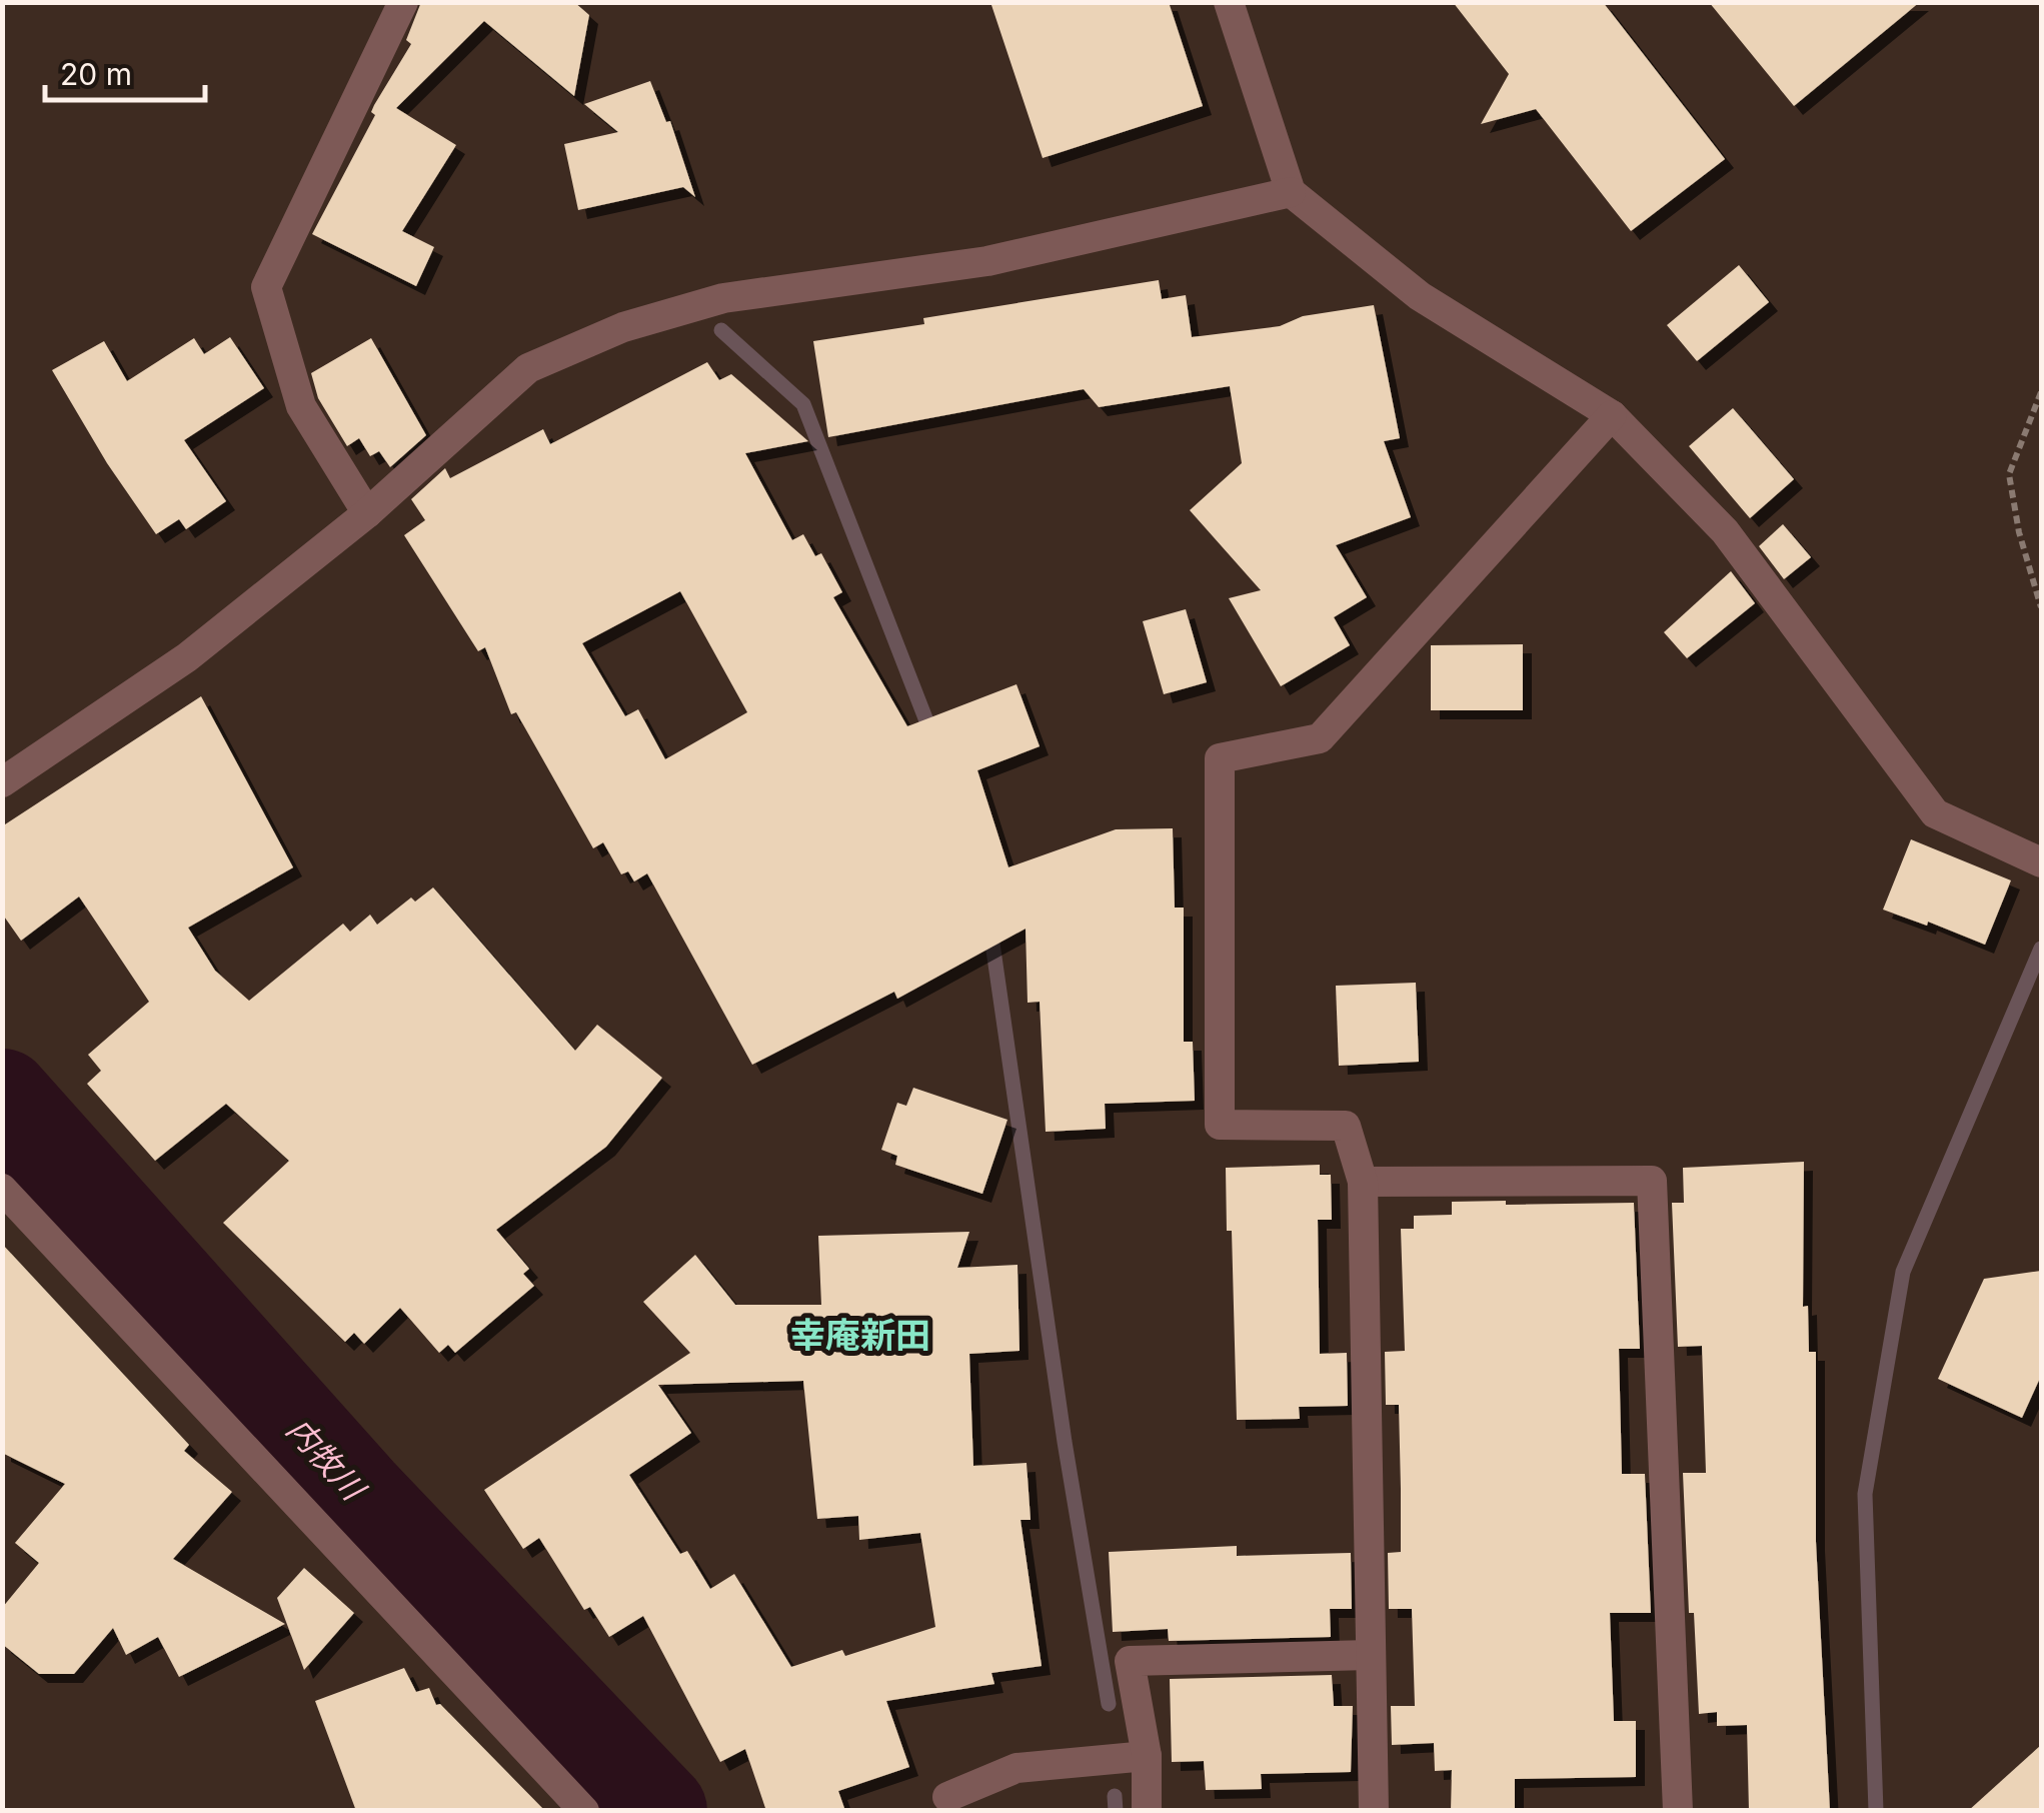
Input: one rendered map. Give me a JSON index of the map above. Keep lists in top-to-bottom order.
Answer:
{
  "districts": ["幸庵新田"],
  "water": ["内牧川"],
  "scale_bar": "20 m"
}
